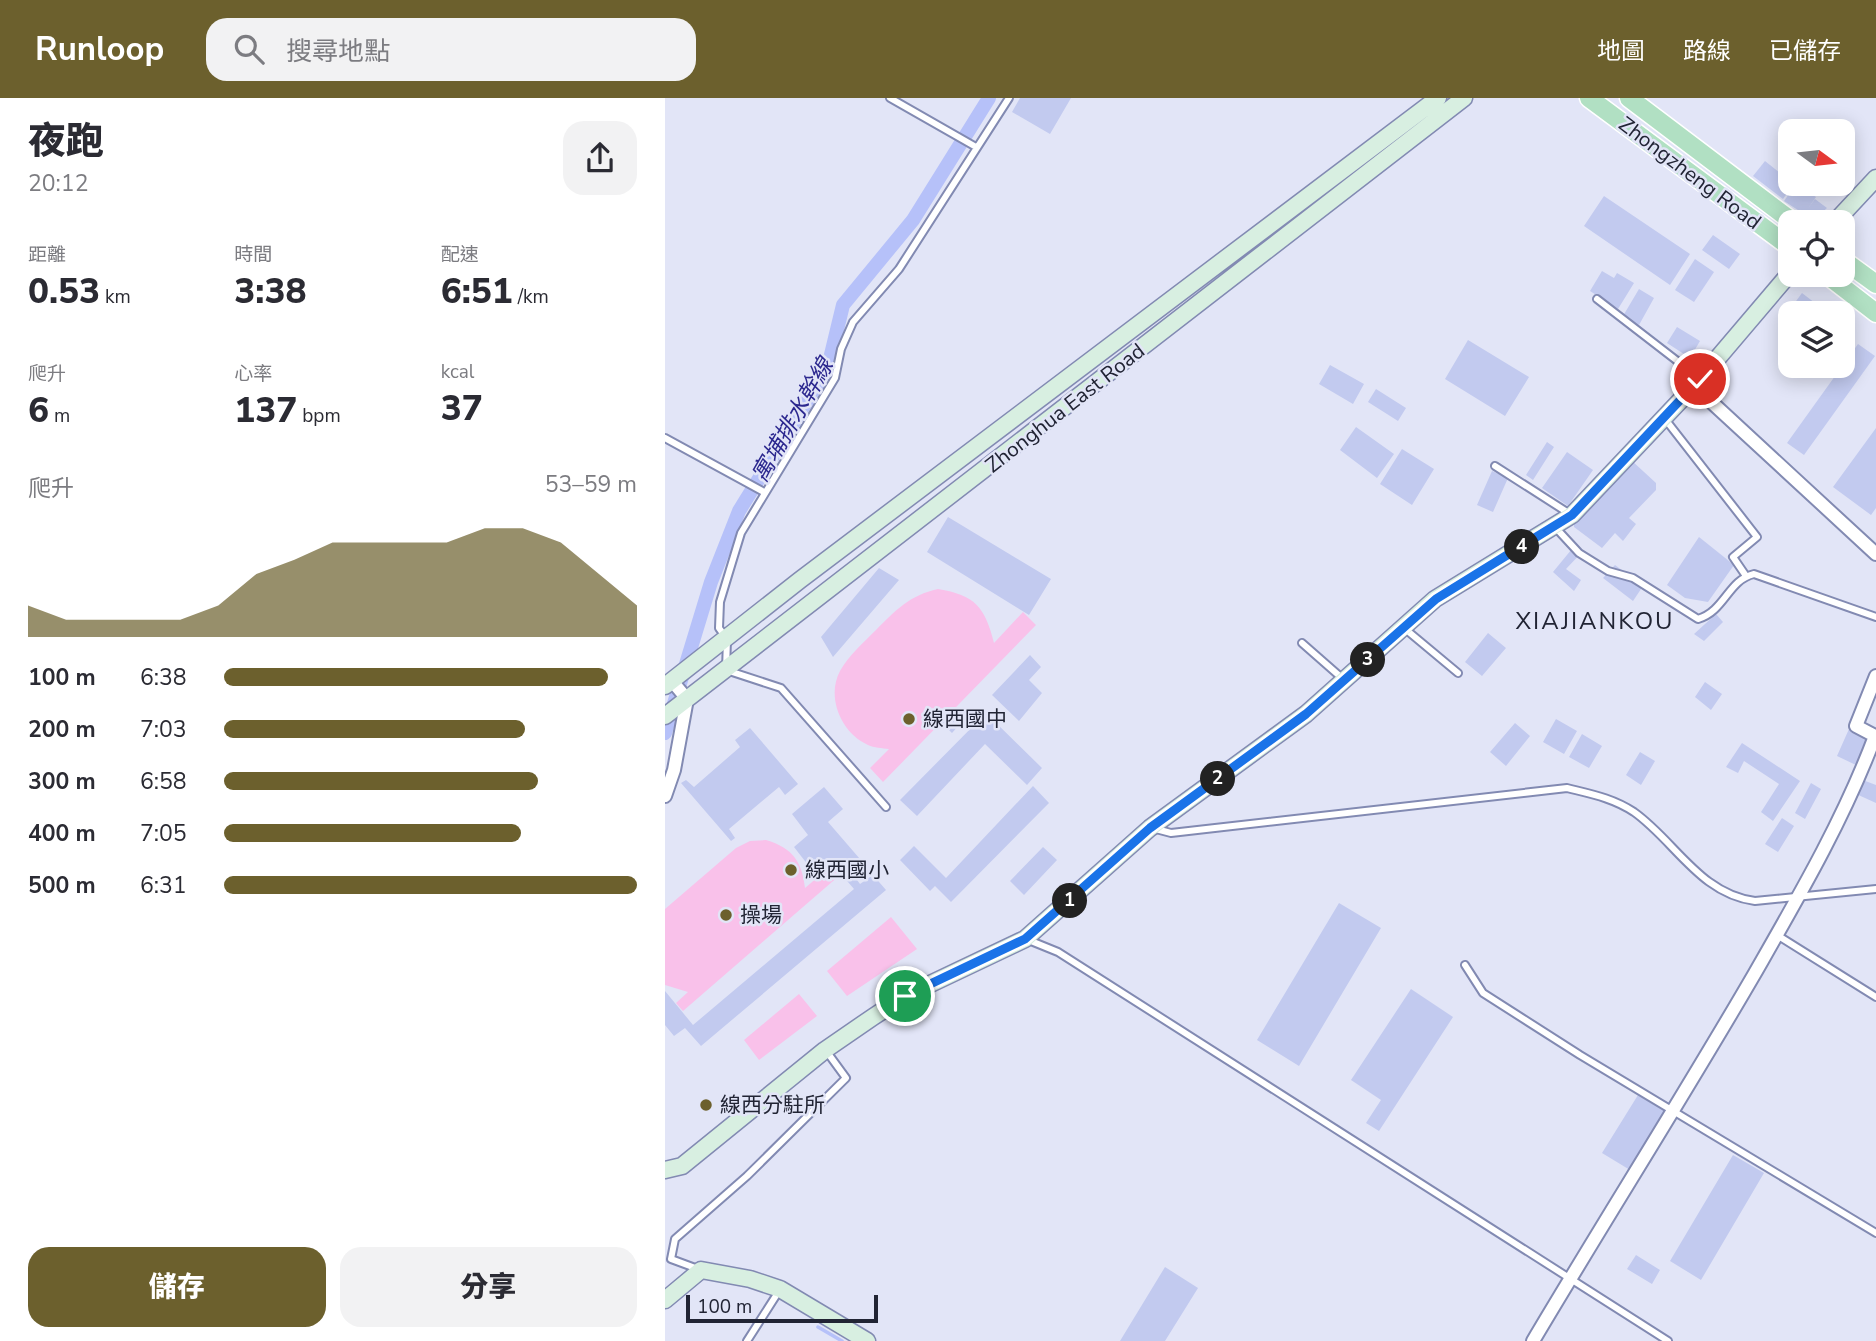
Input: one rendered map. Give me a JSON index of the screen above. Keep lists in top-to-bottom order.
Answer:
{
  "streets": {
    "main road": ["Zhongzheng Road", "Zhonghua East Road"]
  },
  "districts": ["XIAJIANKOU"],
  "water": ["寓埔排水幹線"],
  "places": [
    "線西國中",
    "線西國小",
    "操場",
    "線西分駐所"
  ],
  "scale_bar": "100 m",
  "north": "right",
  "page": {
    "header": "Runloop",
    "search": "搜尋地點",
    "nav": ["地圖", "路線", "已儲存"],
    "heading": ["夜跑", "20:12"],
    "stats": [
      ["距離", "0.53 km"],
      ["時間", "3:38"],
      ["配速", "6:51 /km"],
      ["爬升", "6 m"],
      ["心率", "137 bpm"],
      ["kcal", "37"]
    ],
    "chart": ["爬升", "53–59 m"],
    "pins": [
      "4",
      "3",
      "2",
      "1"
    ],
    "list": [
      {
        "name": "100 m",
        "note": "6:38"
      },
      {
        "name": "200 m",
        "note": "7:03"
      },
      {
        "name": "300 m",
        "note": "6:58"
      },
      {
        "name": "400 m",
        "note": "7:05"
      },
      {
        "name": "500 m",
        "note": "6:31"
      }
    ],
    "buttons": ["儲存", "分享"],
    "scale": "100 m"
  }
}
